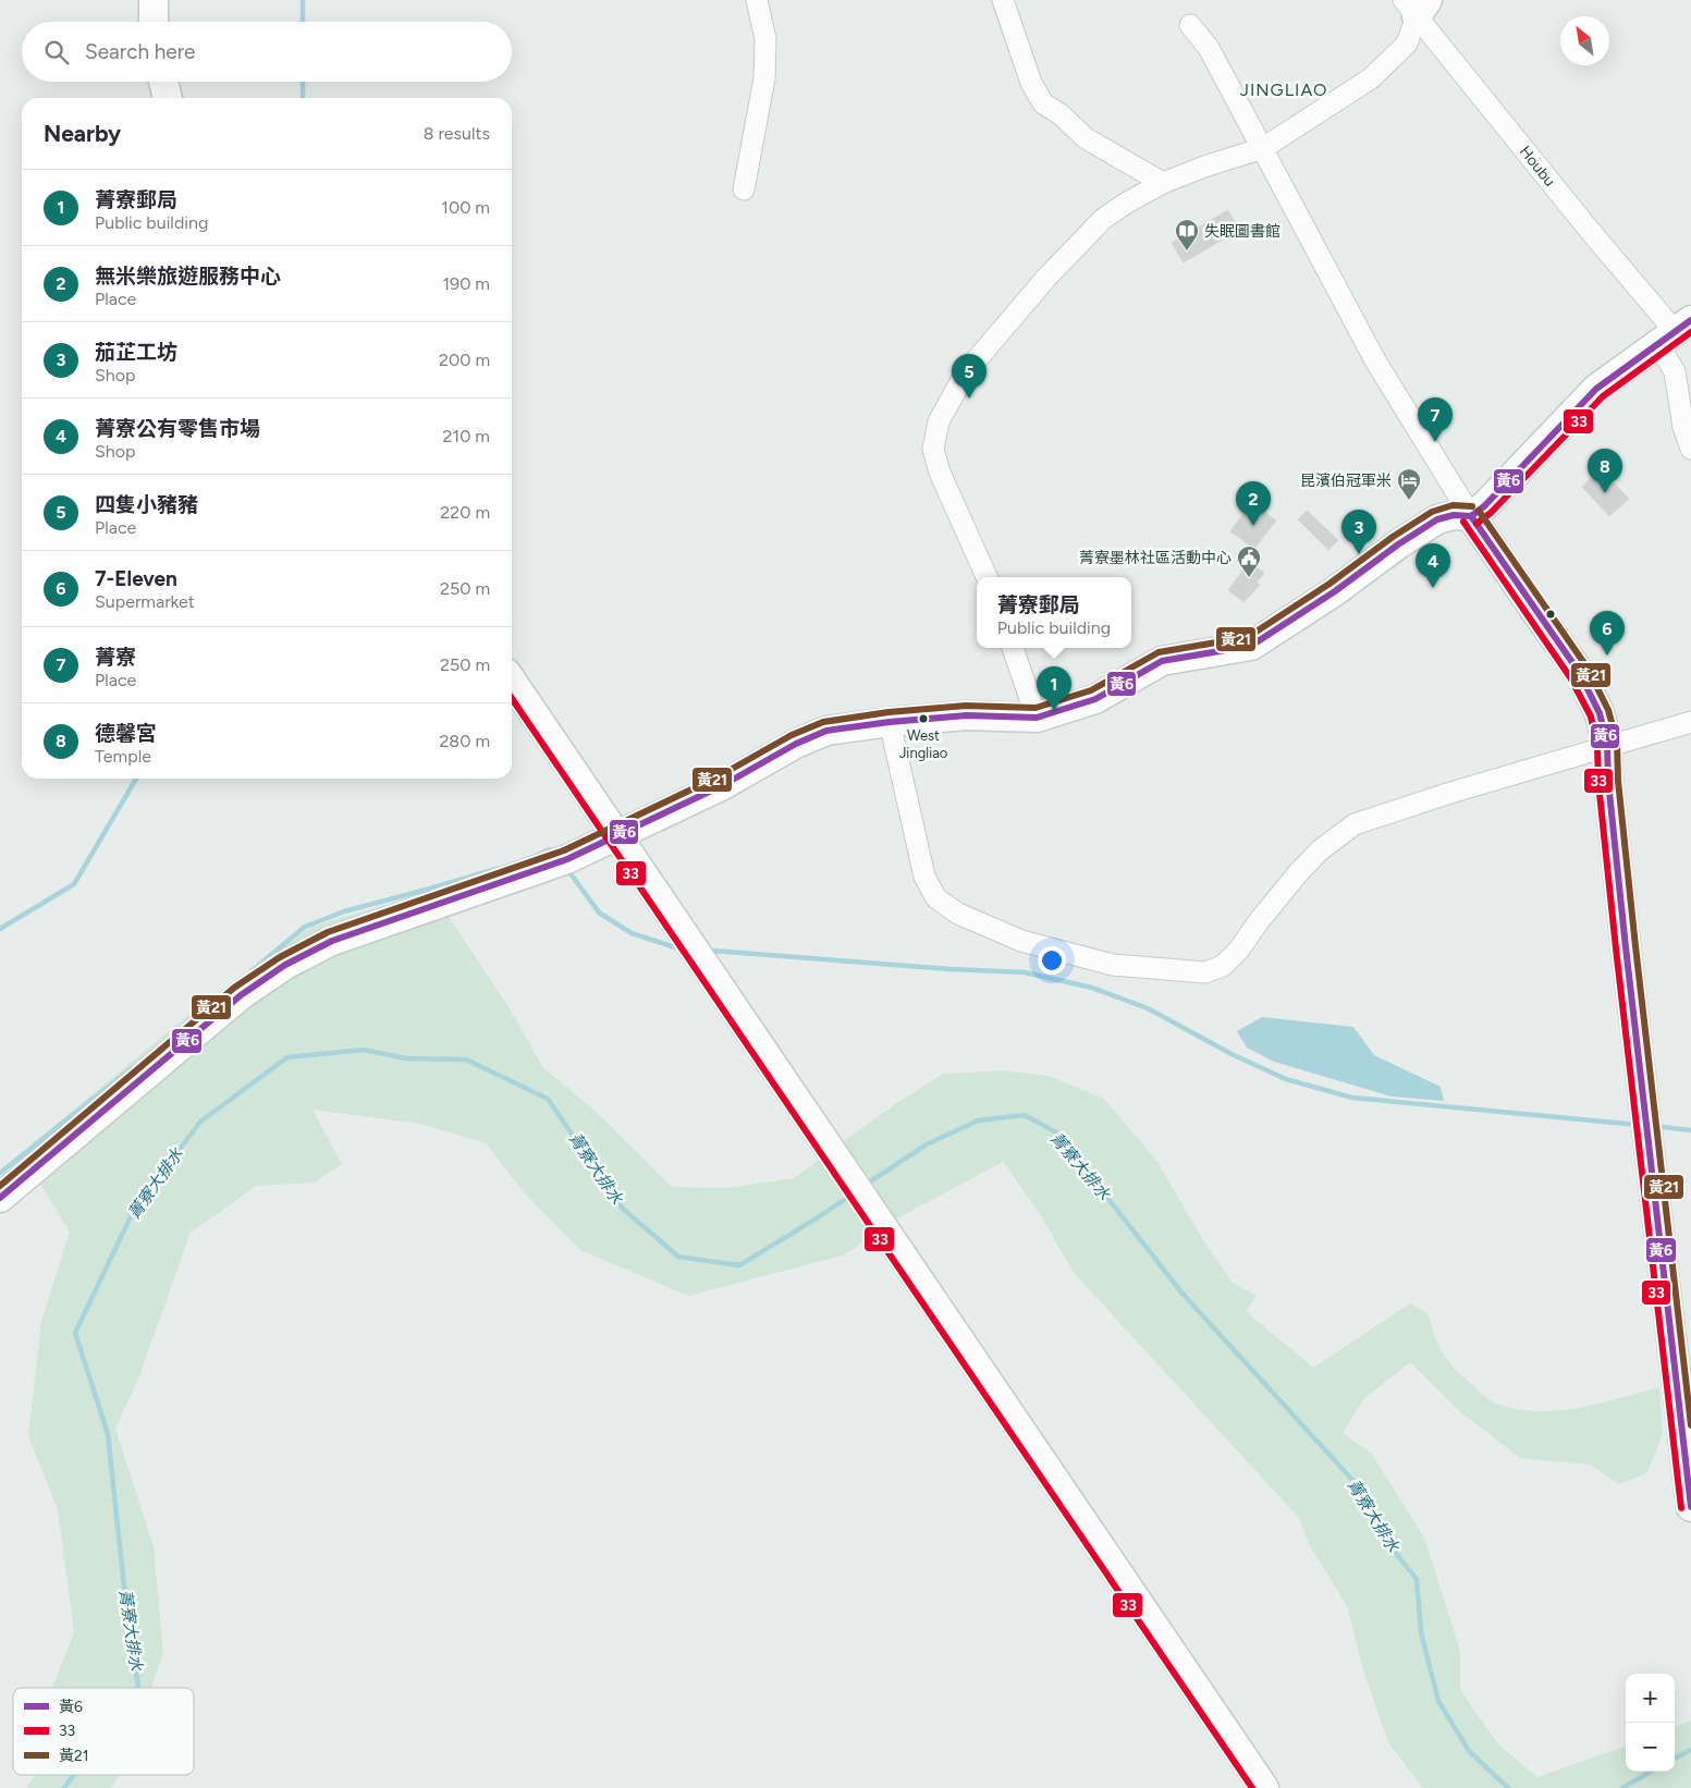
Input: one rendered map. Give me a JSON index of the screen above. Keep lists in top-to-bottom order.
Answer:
{
  "streets": {
    "street": ["Houbu"]
  },
  "districts": ["JINGLIAO"],
  "water": ["菁寮大排水"],
  "places": {
    "library": ["失眠圖書館"],
    "hotel": ["昆濱伯冠軍米"],
    "public building": ["菁寮墨林社區活動中心"],
    "other": ["West Jingliao"]
  },
  "lines": ["transit line 黃6", "transit line 33", "transit line 黃21"],
  "legend": ["黃6", "33", "黃21"],
  "north": "top left",
  "page": {
    "search": "Search here",
    "heading": ["Nearby", "8 results"],
    "list": [
      {
        "mark": "1",
        "name": "菁寮郵局",
        "note": "Public building",
        "value": "100 m"
      },
      {
        "mark": "2",
        "name": "無米樂旅遊服務中心",
        "note": "Place",
        "value": "190 m"
      },
      {
        "mark": "3",
        "name": "茄芷工坊",
        "note": "Shop",
        "value": "200 m"
      },
      {
        "mark": "4",
        "name": "菁寮公有零售市場",
        "note": "Shop",
        "value": "210 m"
      },
      {
        "mark": "5",
        "name": "四隻小豬豬",
        "note": "Place",
        "value": "220 m"
      },
      {
        "mark": "6",
        "name": "7-Eleven",
        "note": "Supermarket",
        "value": "250 m"
      },
      {
        "mark": "7",
        "name": "菁寮",
        "note": "Place",
        "value": "250 m"
      },
      {
        "mark": "8",
        "name": "德馨宮",
        "note": "Temple",
        "value": "280 m"
      }
    ],
    "pins": [
      "5",
      "7",
      "8",
      "2",
      "3",
      "4",
      "6",
      "1"
    ],
    "popup": ["菁寮郵局", "Public building"],
    "map_buttons": ["+", "−"]
  }
}
